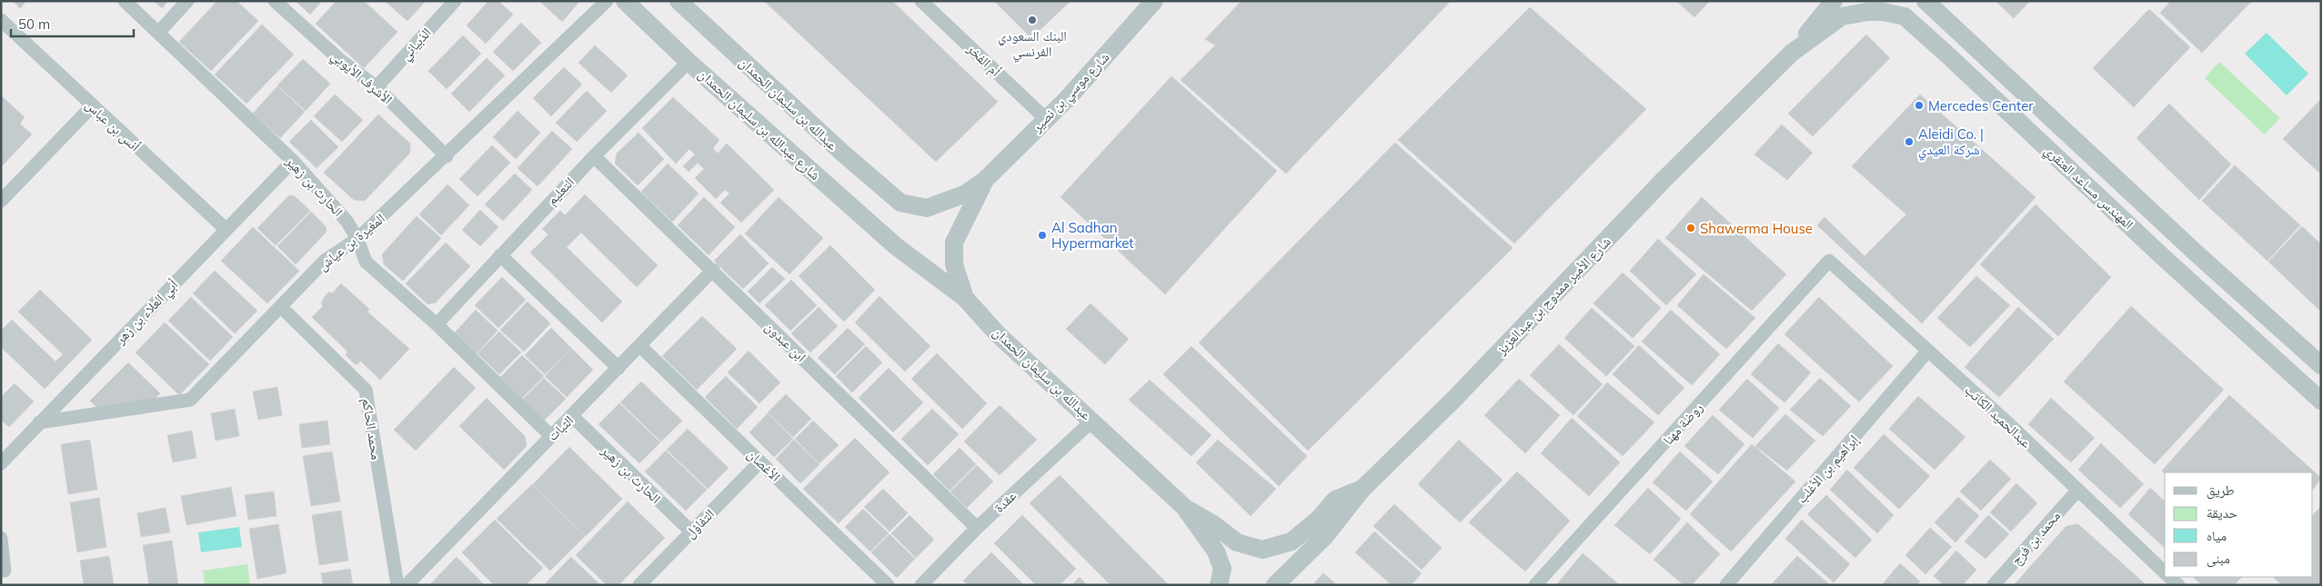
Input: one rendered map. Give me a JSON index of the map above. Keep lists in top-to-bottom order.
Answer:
{
  "streets": {
    "street": [
      "الذبياني",
      "أم الفخر",
      "الأشرف الأيوبي",
      "شارع موسي بن نصير",
      "عبدالله بن سليمان الحمدان",
      "شارع عبدالله بن سليمان الحمدان",
      "أنس بن عباس",
      "الحارث بن زهير",
      "المهندس مساعد العنقري",
      "التعليم",
      "المغيرة بن عياش",
      "شارع الأمير ممدوح بن عبدالعزيز",
      "أبي العلاء بن زهر",
      "ابن عبدون",
      "عبدالحميد الكاتب",
      "روضة مهنا",
      "الثبات",
      "محمد الحاكم",
      "الأغصان",
      "إبراهيم بن الأغلب",
      "عقدة",
      "التفاؤل",
      "محمد بن فرج"
    ]
  },
  "crossings": [
    ["الذبياني", "الأشرف الأيوبي"],
    ["أم الفخر", "شارع موسي بن نصير"],
    ["الأشرف الأيوبي", "المغيرة بن عياش"],
    ["شارع موسي بن نصير", "عبدالله بن سليمان الحمدان"],
    ["عبدالله بن سليمان الحمدان", "شارع عبدالله بن سليمان الحمدان"],
    ["عبدالله بن سليمان الحمدان", "عقدة"],
    ["شارع عبدالله بن سليمان الحمدان", "التعليم"],
    ["أنس بن عباس", "أبي العلاء بن زهر"],
    ["الحارث بن زهير", "التعليم"],
    ["الحارث بن زهير", "المغيرة بن عياش"],
    ["الحارث بن زهير", "أبي العلاء بن زهر"],
    ["الحارث بن زهير", "الثبات"],
    ["الحارث بن زهير", "التفاؤل"],
    ["المهندس مساعد العنقري", "شارع الأمير ممدوح بن عبدالعزيز"],
    ["التعليم", "ابن عبدون"],
    ["المغيرة بن عياش", "أبي العلاء بن زهر"],
    ["المغيرة بن عياش", "محمد الحاكم"],
    ["ابن عبدون", "الثبات"],
    ["ابن عبدون", "عقدة"],
    ["عبدالحميد الكاتب", "روضة مهنا"],
    ["عبدالحميد الكاتب", "إبراهيم بن الأغلب"],
    ["عبدالحميد الكاتب", "محمد بن فرج"],
    ["الثبات", "الأغصان"],
    ["الأغصان", "التفاؤل"]
  ],
  "places": [
    "البنك السعودي الفرنسي",
    "Mercedes Center",
    "Aleidi Co. | شركة العيدي",
    "Shawerma House",
    "Al Sadhan Hypermarket"
  ],
  "legend": [
    "طريق",
    "حديقة",
    "مياه",
    "مبنى"
  ],
  "scale_bar": "50 m"
}
